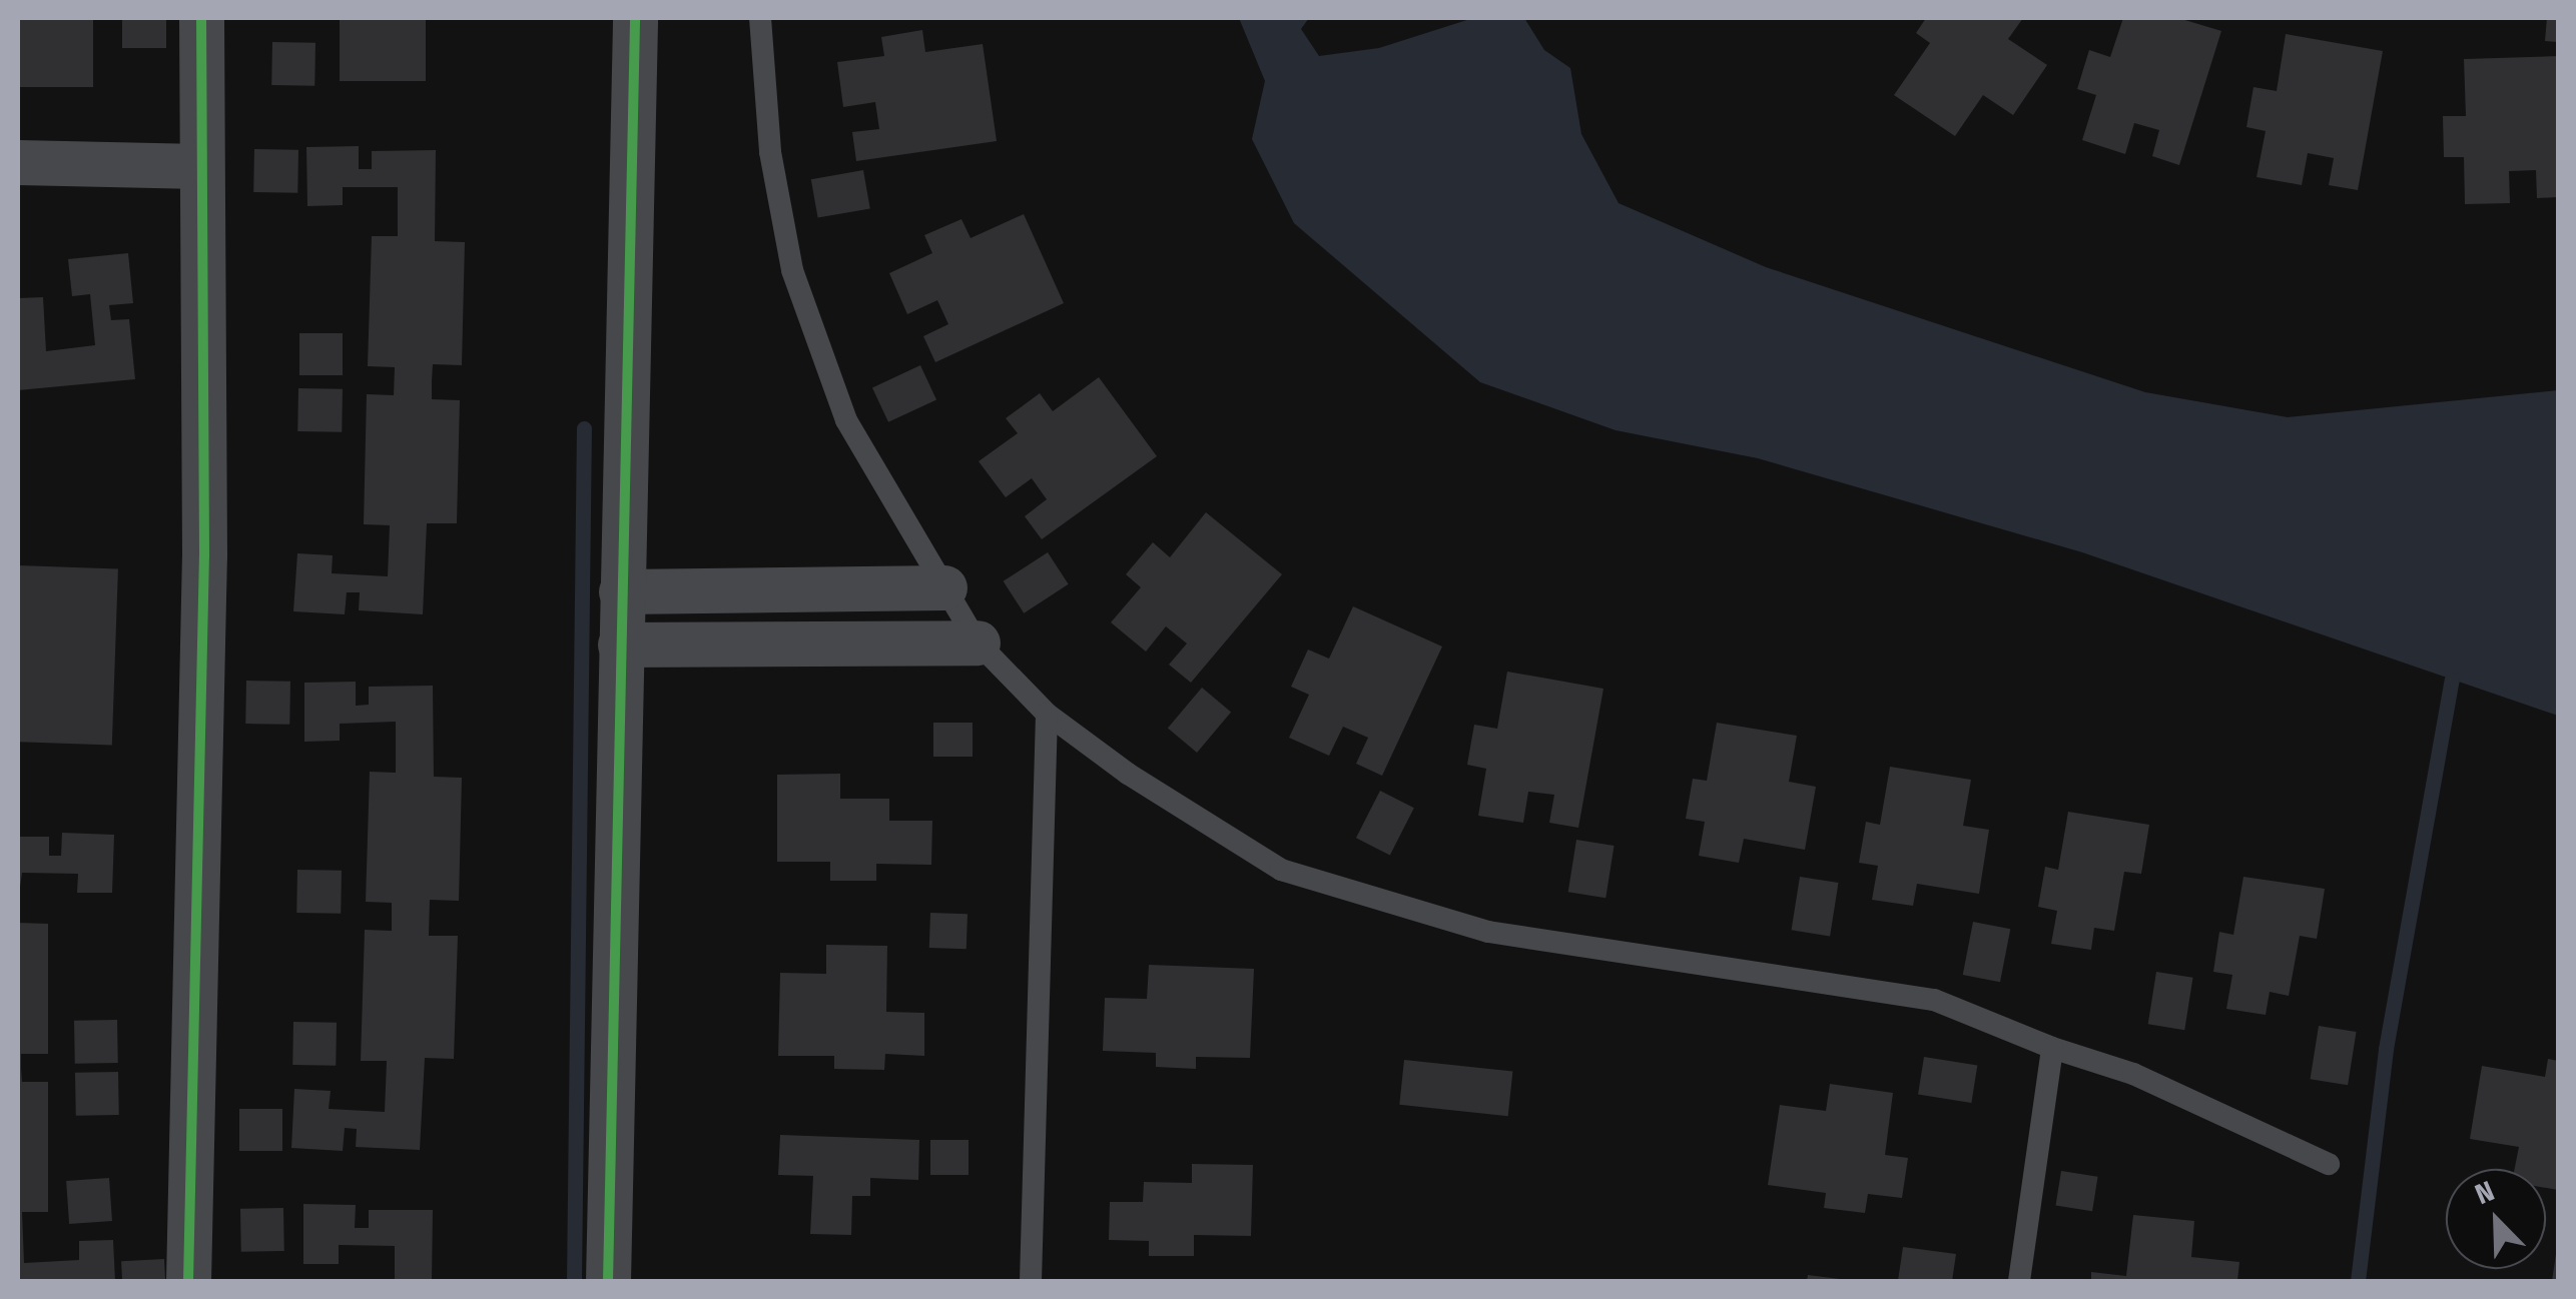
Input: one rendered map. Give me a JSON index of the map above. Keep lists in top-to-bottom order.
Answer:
{
  "north": "top left"
}
